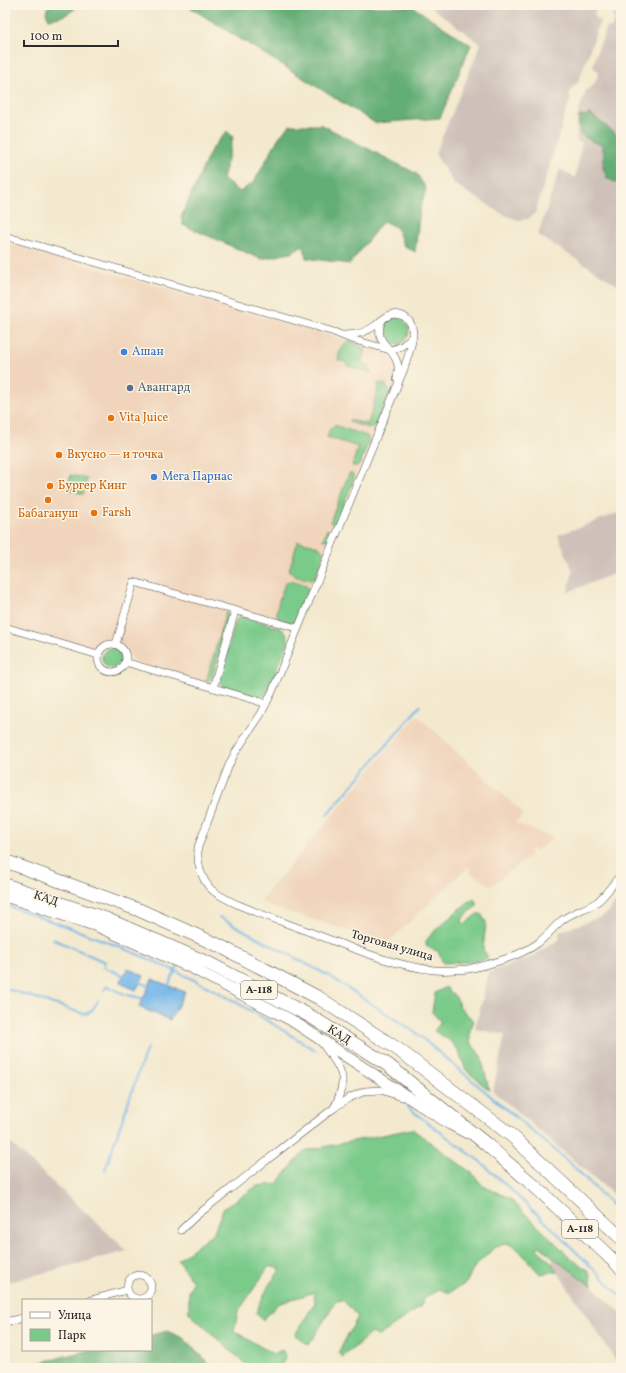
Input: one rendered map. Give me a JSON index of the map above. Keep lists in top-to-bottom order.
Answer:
{
  "streets": {
    "highway": ["КАД", "А-118"],
    "street": ["Торговая улица"]
  },
  "places": [
    "Ашан",
    "Авангард",
    "Vita Juice",
    "Вкусно — и точка",
    "Мега Парнас",
    "Бургер Кинг",
    "Бабагануш",
    "Farsh"
  ],
  "legend": ["Улица", "Парк"],
  "scale_bar": "100 m"
}
